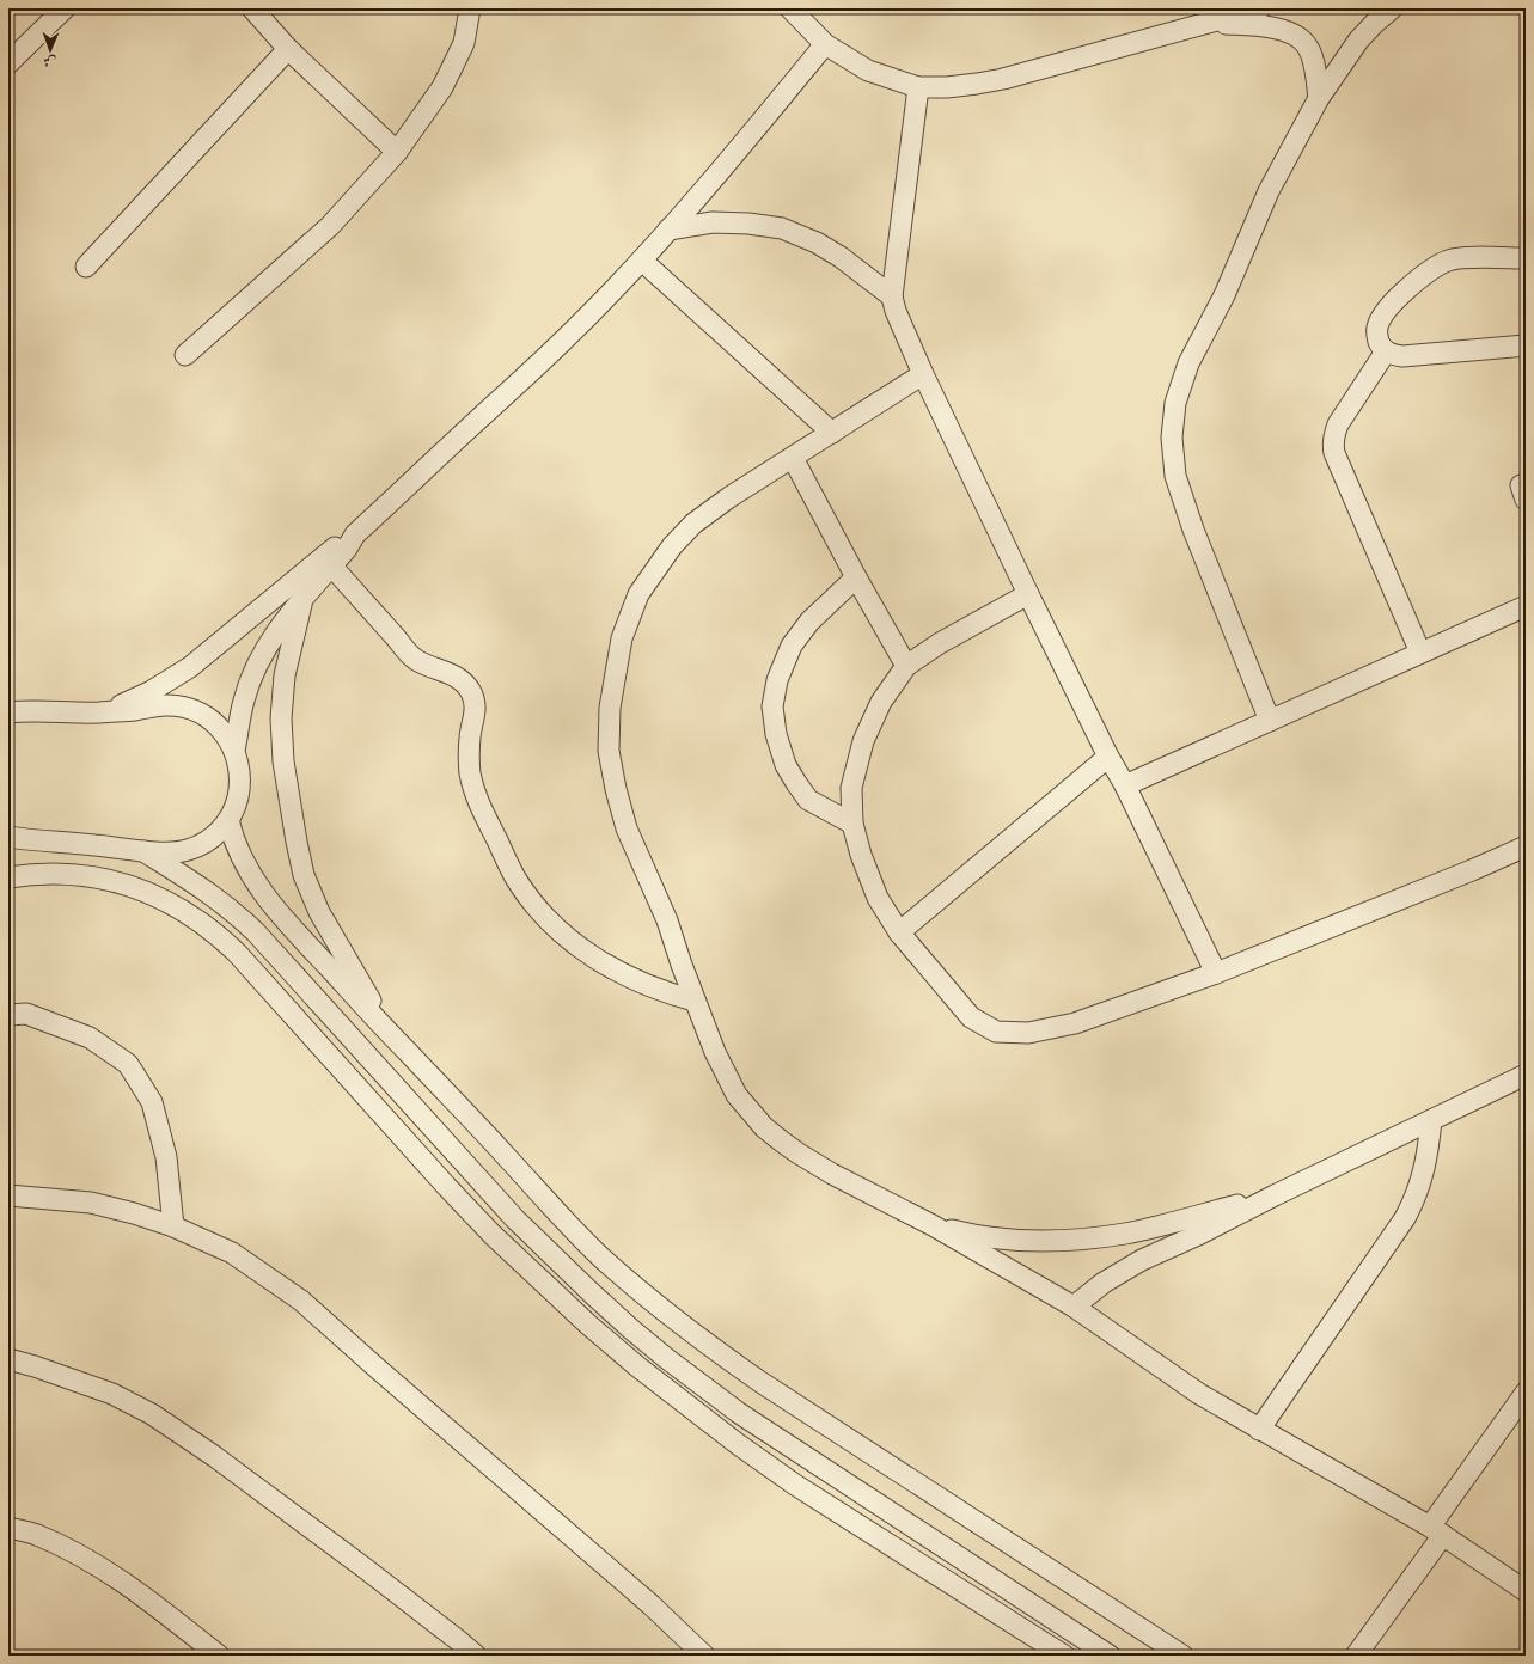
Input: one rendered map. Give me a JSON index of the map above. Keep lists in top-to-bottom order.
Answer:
{
  "north": "bottom"
}
